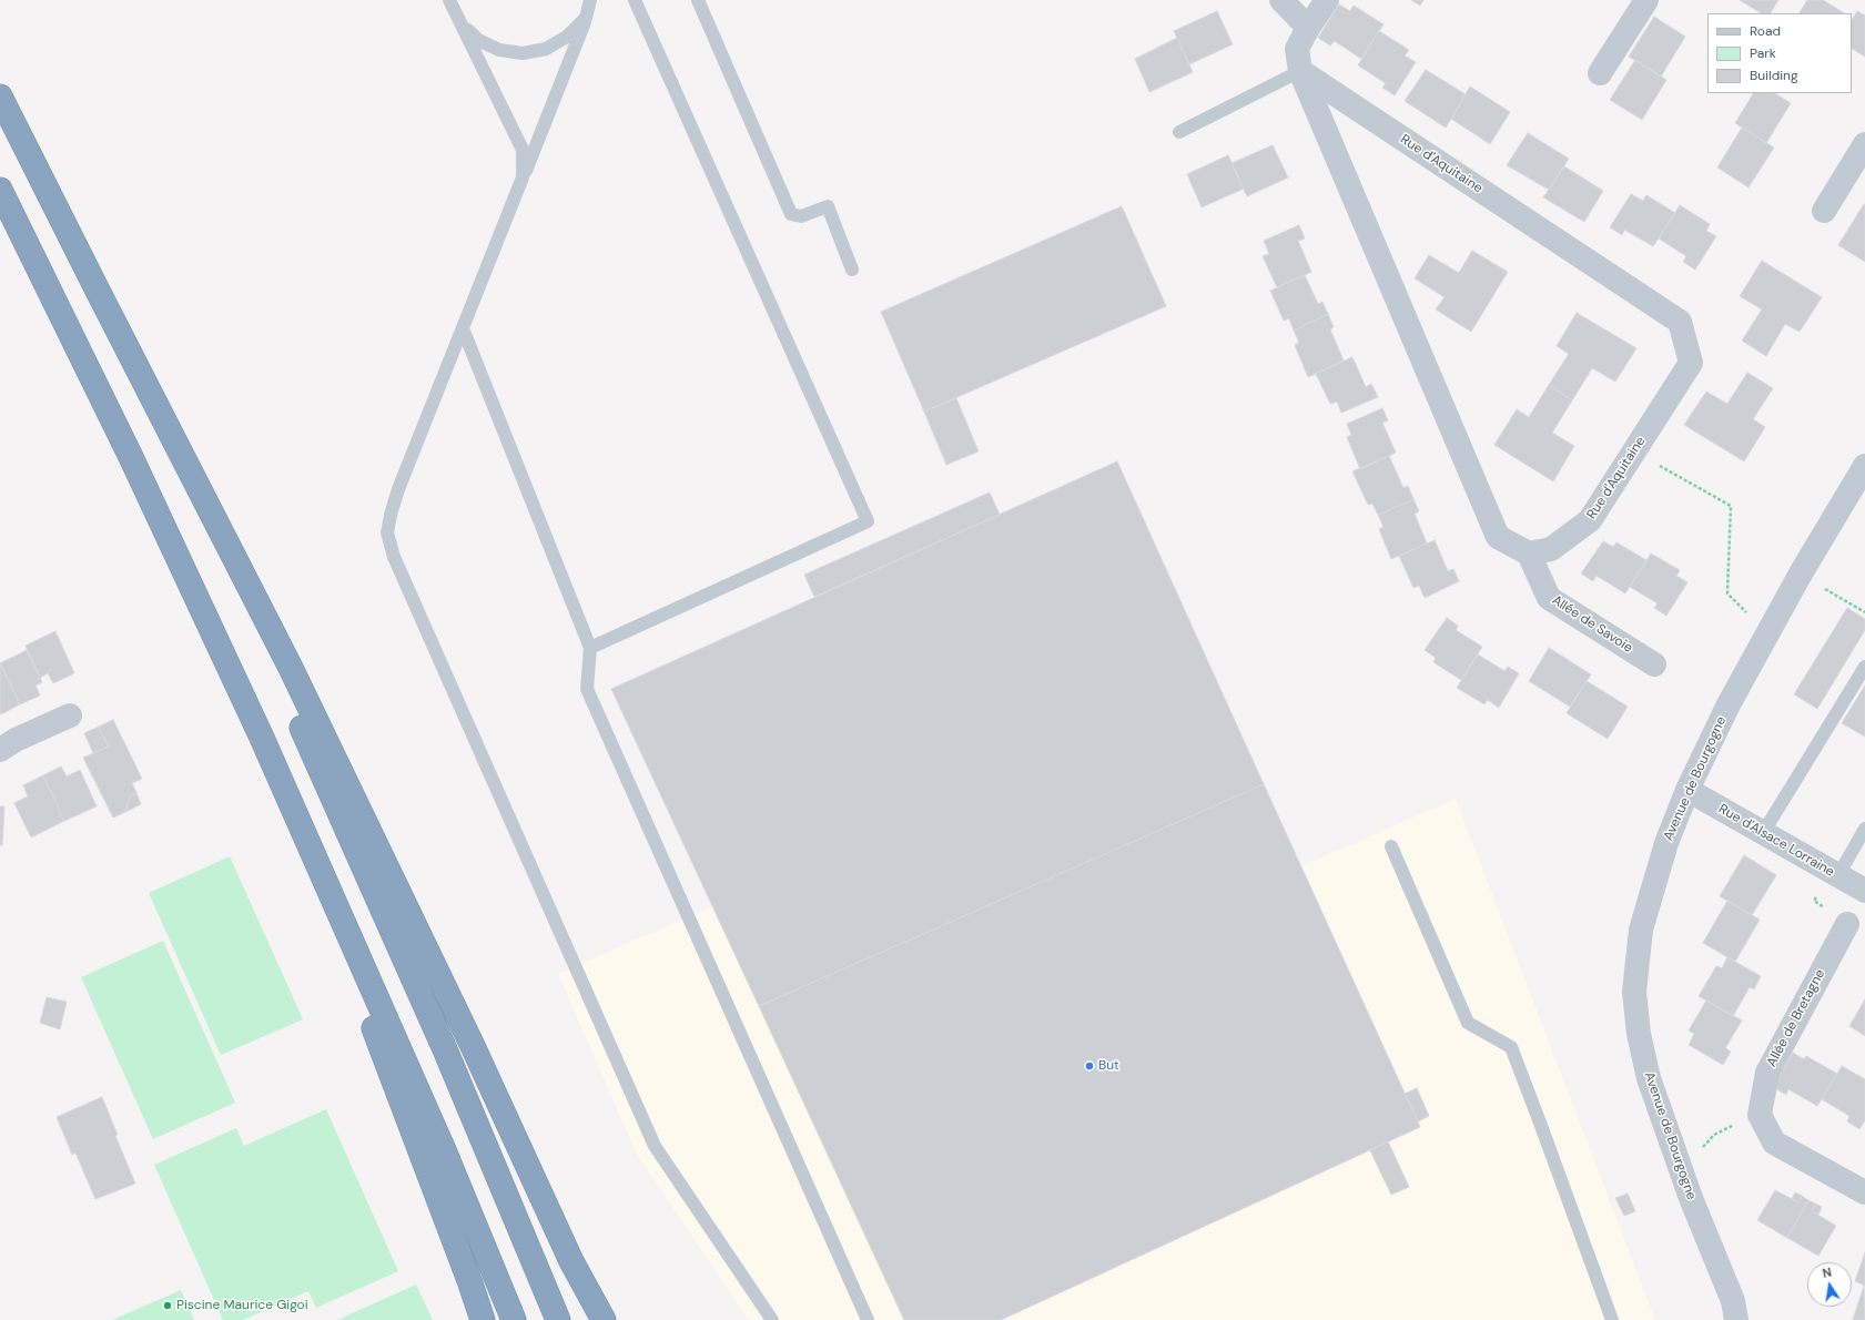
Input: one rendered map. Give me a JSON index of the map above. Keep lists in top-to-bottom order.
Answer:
{
  "streets": {
    "street": [
      "Rue d'Aquitaine",
      "Allée de Savoie",
      "Avenue de Bourgogne",
      "Rue d'Alsace Lorraine",
      "Allée de Bretagne"
    ]
  },
  "crossings": [
    ["Rue d'Aquitaine", "Allée de Savoie"],
    ["Avenue de Bourgogne", "Rue d'Alsace Lorraine"]
  ],
  "places": ["But", "Piscine Maurice Gigoi"],
  "legend": ["Road", "Park", "Building"],
  "north": "top"
}
